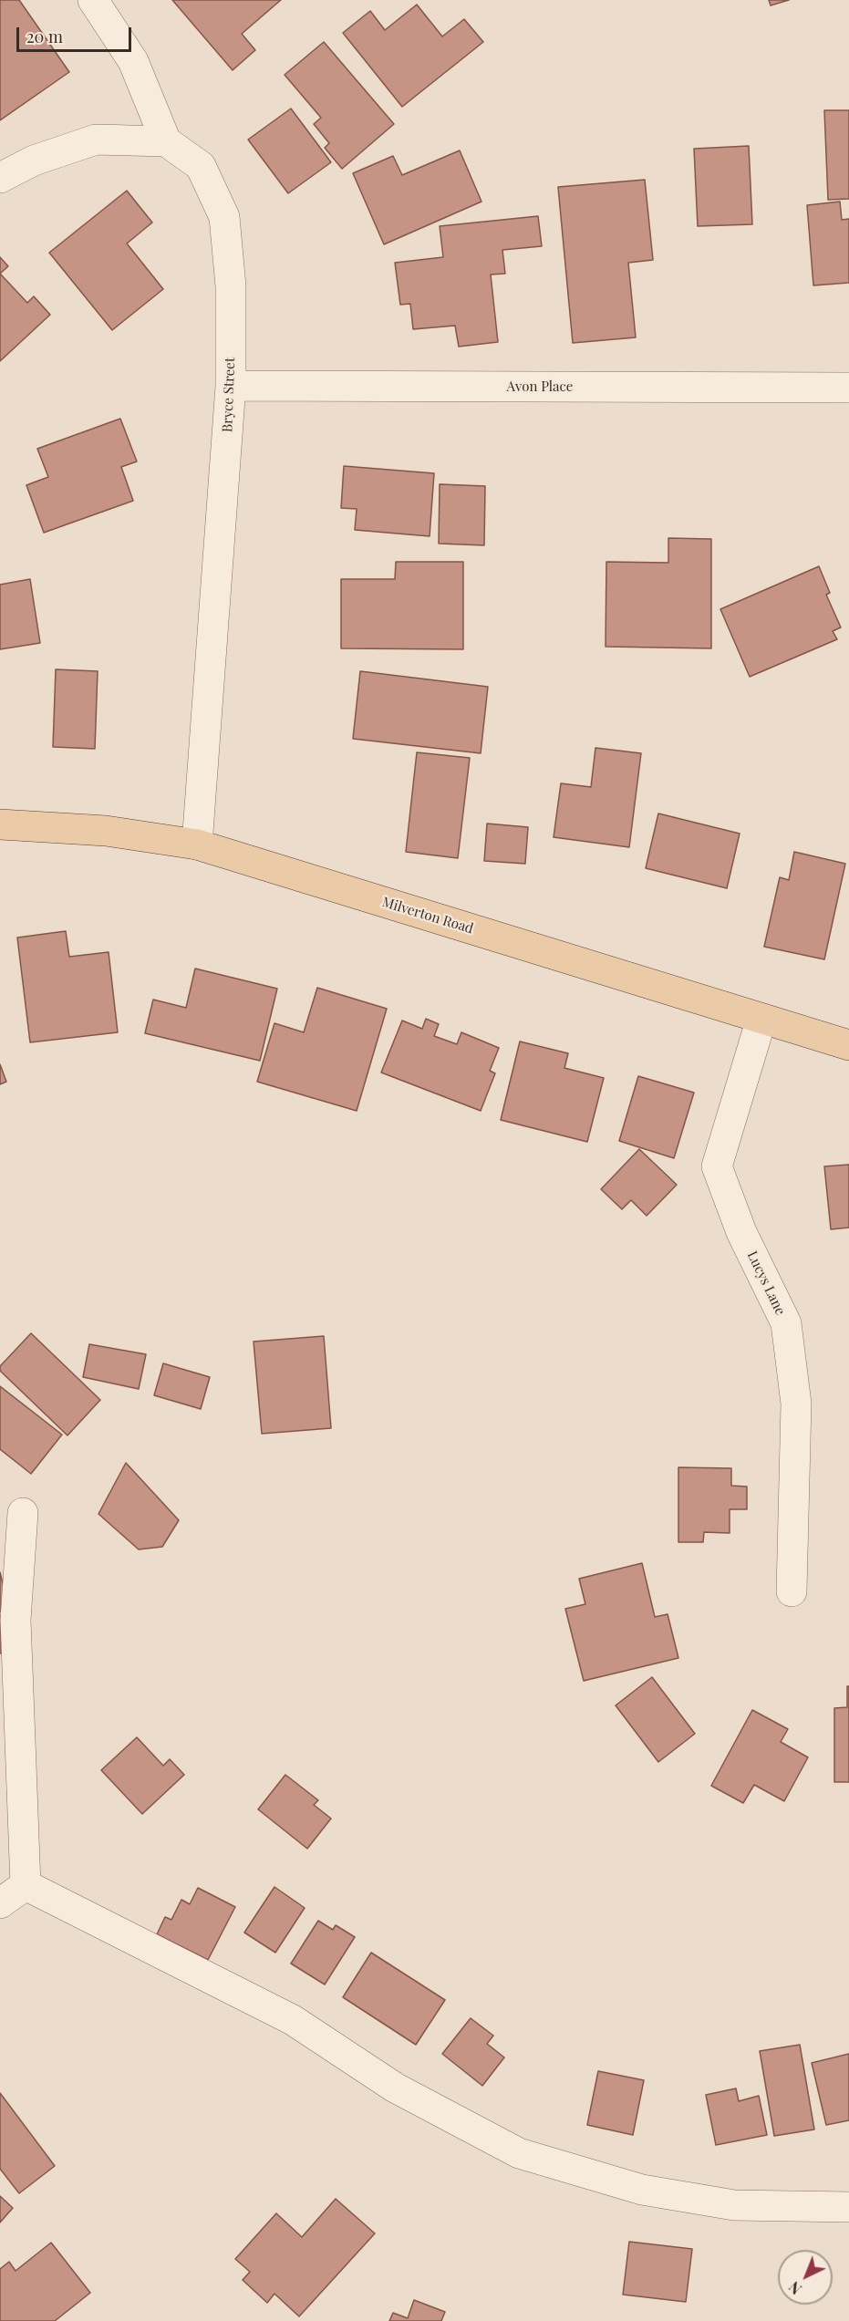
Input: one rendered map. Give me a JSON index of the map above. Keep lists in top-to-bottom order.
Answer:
{
  "streets": {
    "main road": ["Milverton Road"],
    "street": ["Avon Place", "Bryce Street", "Lucys Lane"]
  },
  "crossings": [
    ["Avon Place", "Bryce Street"],
    ["Bryce Street", "Milverton Road"],
    ["Milverton Road", "Lucys Lane"]
  ],
  "scale_bar": "20 m",
  "north": "bottom left"
}
